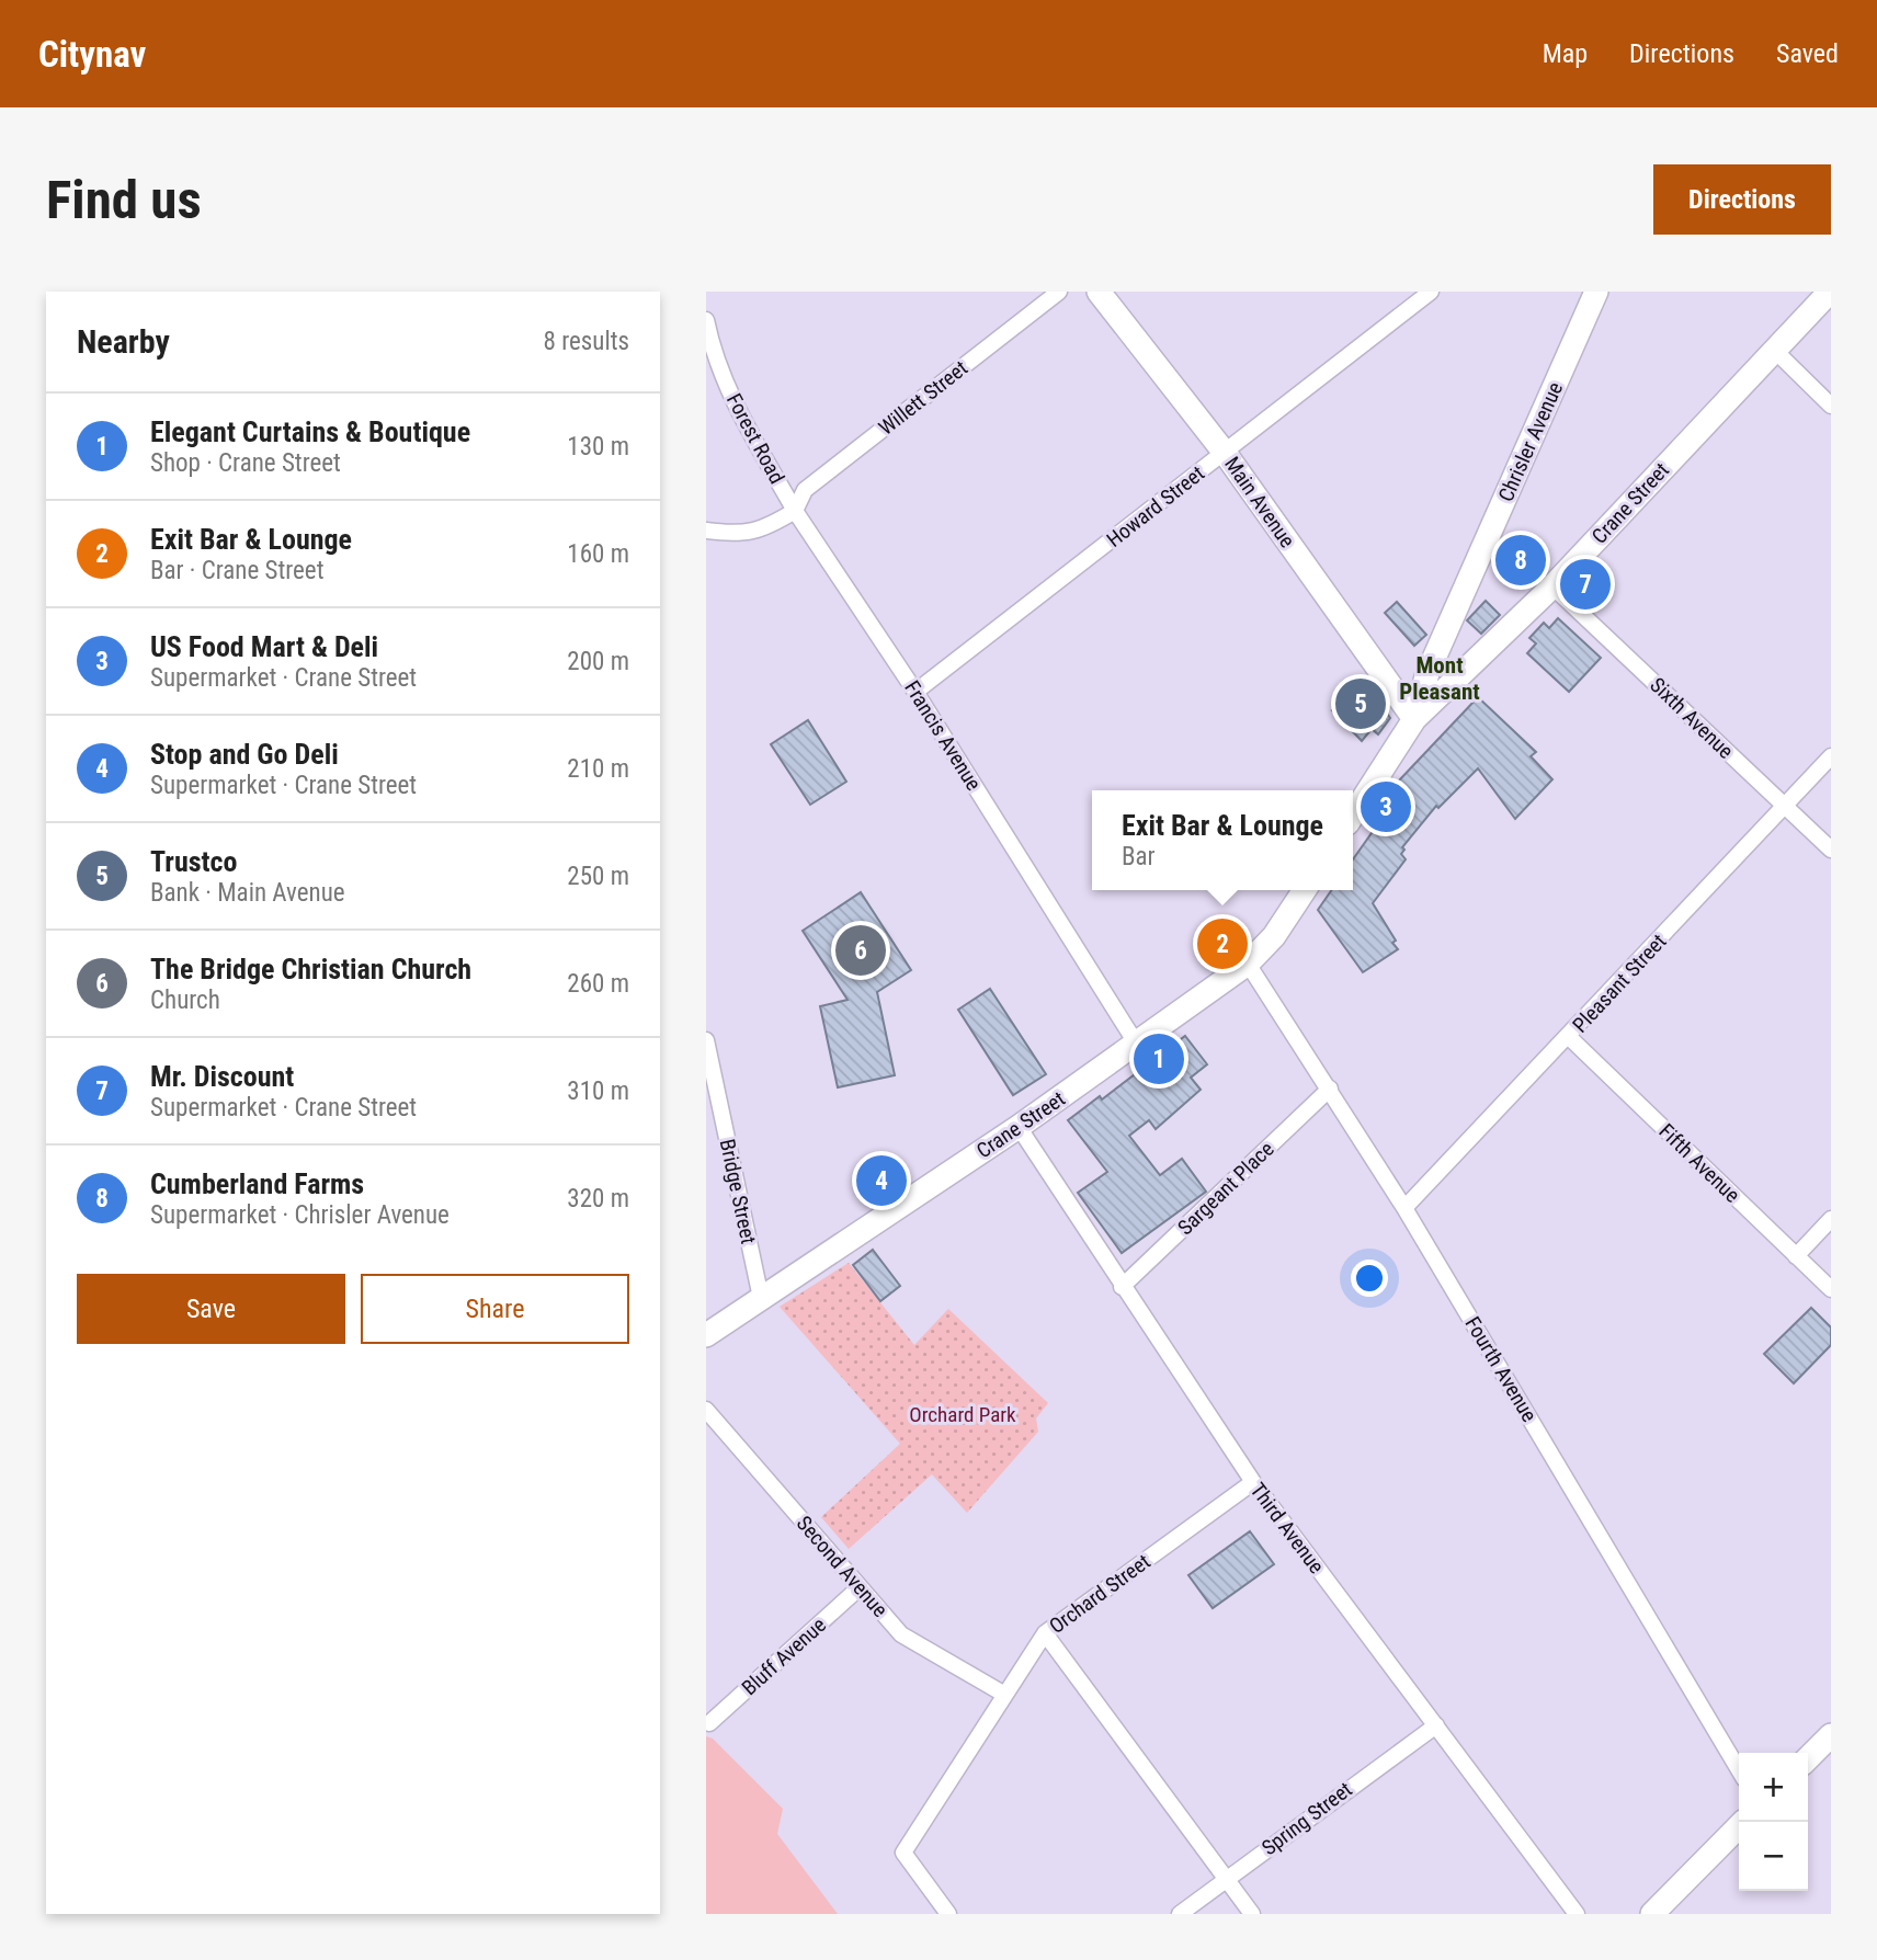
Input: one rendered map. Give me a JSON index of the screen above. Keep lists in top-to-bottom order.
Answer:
{
  "streets": {
    "street": [
      "Willett Street",
      "Forest Road",
      "Chrisler Avenue",
      "Main Avenue",
      "Crane Street",
      "Howard Street",
      "Sixth Avenue",
      "Francis Avenue",
      "Pleasant Street",
      "Fifth Avenue",
      "Sargeant Place",
      "Bridge Street",
      "Fourth Avenue",
      "Third Avenue",
      "Second Avenue",
      "Orchard Street",
      "Bluff Avenue",
      "Spring Street"
    ]
  },
  "crossings": [
    ["Willett Street", "Forest Road"],
    ["Willett Street", "Francis Avenue"],
    ["Forest Road", "Francis Avenue"],
    ["Chrisler Avenue", "Main Avenue"],
    ["Chrisler Avenue", "Crane Street"],
    ["Main Avenue", "Crane Street"],
    ["Main Avenue", "Howard Street"],
    ["Crane Street", "Sixth Avenue"],
    ["Crane Street", "Francis Avenue"],
    ["Crane Street", "Bridge Street"],
    ["Crane Street", "Fourth Avenue"],
    ["Crane Street", "Third Avenue"],
    ["Howard Street", "Francis Avenue"],
    ["Sixth Avenue", "Pleasant Street"],
    ["Pleasant Street", "Fifth Avenue"],
    ["Pleasant Street", "Fourth Avenue"],
    ["Sargeant Place", "Fourth Avenue"],
    ["Sargeant Place", "Third Avenue"],
    ["Third Avenue", "Orchard Street"],
    ["Third Avenue", "Spring Street"],
    ["Second Avenue", "Orchard Street"],
    ["Second Avenue", "Bluff Avenue"]
  ],
  "districts": ["Mont Pleasant"],
  "parks": ["Orchard Park"],
  "page": {
    "header": "Citynav",
    "nav": ["Map", "Directions", "Saved"],
    "buttons": [
      "Directions",
      ["Save", "Share"]
    ],
    "title": "Find us",
    "heading": ["Nearby", "8 results"],
    "list": [
      {
        "mark": "1",
        "name": "Elegant Curtains & Boutique",
        "note": "Shop · Crane Street",
        "value": "130 m"
      },
      {
        "mark": "2",
        "name": "Exit Bar & Lounge",
        "note": "Bar · Crane Street",
        "value": "160 m"
      },
      {
        "mark": "3",
        "name": "US Food Mart & Deli",
        "note": "Supermarket · Crane Street",
        "value": "200 m"
      },
      {
        "mark": "4",
        "name": "Stop and Go Deli",
        "note": "Supermarket · Crane Street",
        "value": "210 m"
      },
      {
        "mark": "5",
        "name": "Trustco",
        "note": "Bank · Main Avenue",
        "value": "250 m"
      },
      {
        "mark": "6",
        "name": "The Bridge Christian Church",
        "note": "Church",
        "value": "260 m"
      },
      {
        "mark": "7",
        "name": "Mr. Discount",
        "note": "Supermarket · Crane Street",
        "value": "310 m"
      },
      {
        "mark": "8",
        "name": "Cumberland Farms",
        "note": "Supermarket · Chrisler Avenue",
        "value": "320 m"
      }
    ],
    "pins": [
      "8",
      "7",
      "5",
      "3",
      "2",
      "6",
      "1",
      "4"
    ],
    "popup": ["Exit Bar & Lounge", "Bar"],
    "map_buttons": ["+", "−"]
  }
}
